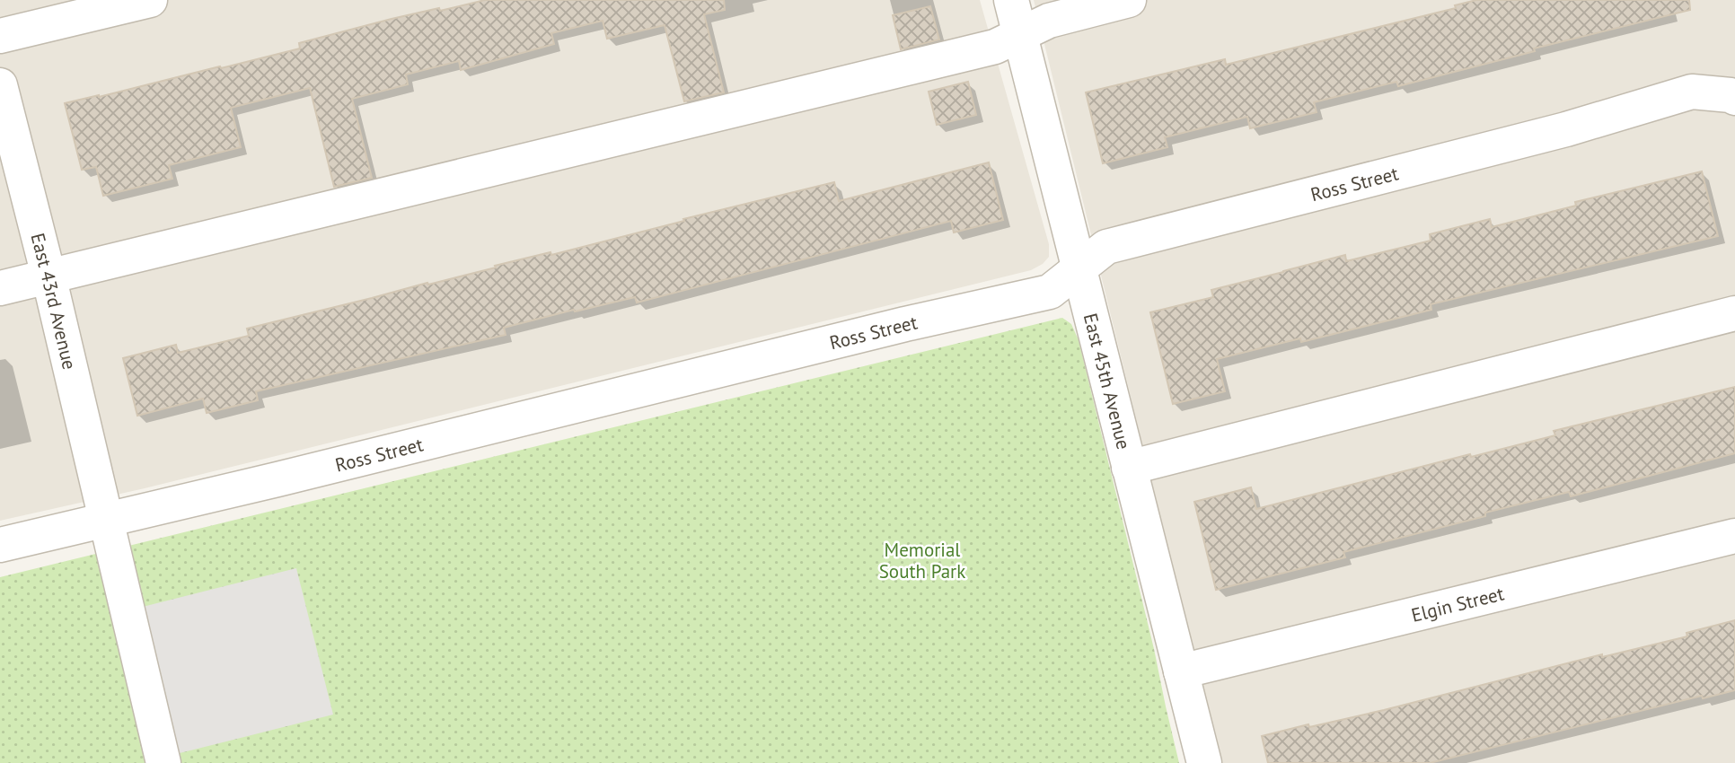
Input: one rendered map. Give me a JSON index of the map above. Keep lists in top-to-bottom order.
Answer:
{
  "streets": {
    "street": [
      "Ross Street",
      "East 43rd Avenue",
      "East 45th Avenue",
      "Elgin Street"
    ]
  },
  "crossings": [
    ["Ross Street", "East 43rd Avenue"],
    ["Ross Street", "East 45th Avenue"],
    ["East 45th Avenue", "Elgin Street"]
  ],
  "parks": ["Memorial South Park"]
}
